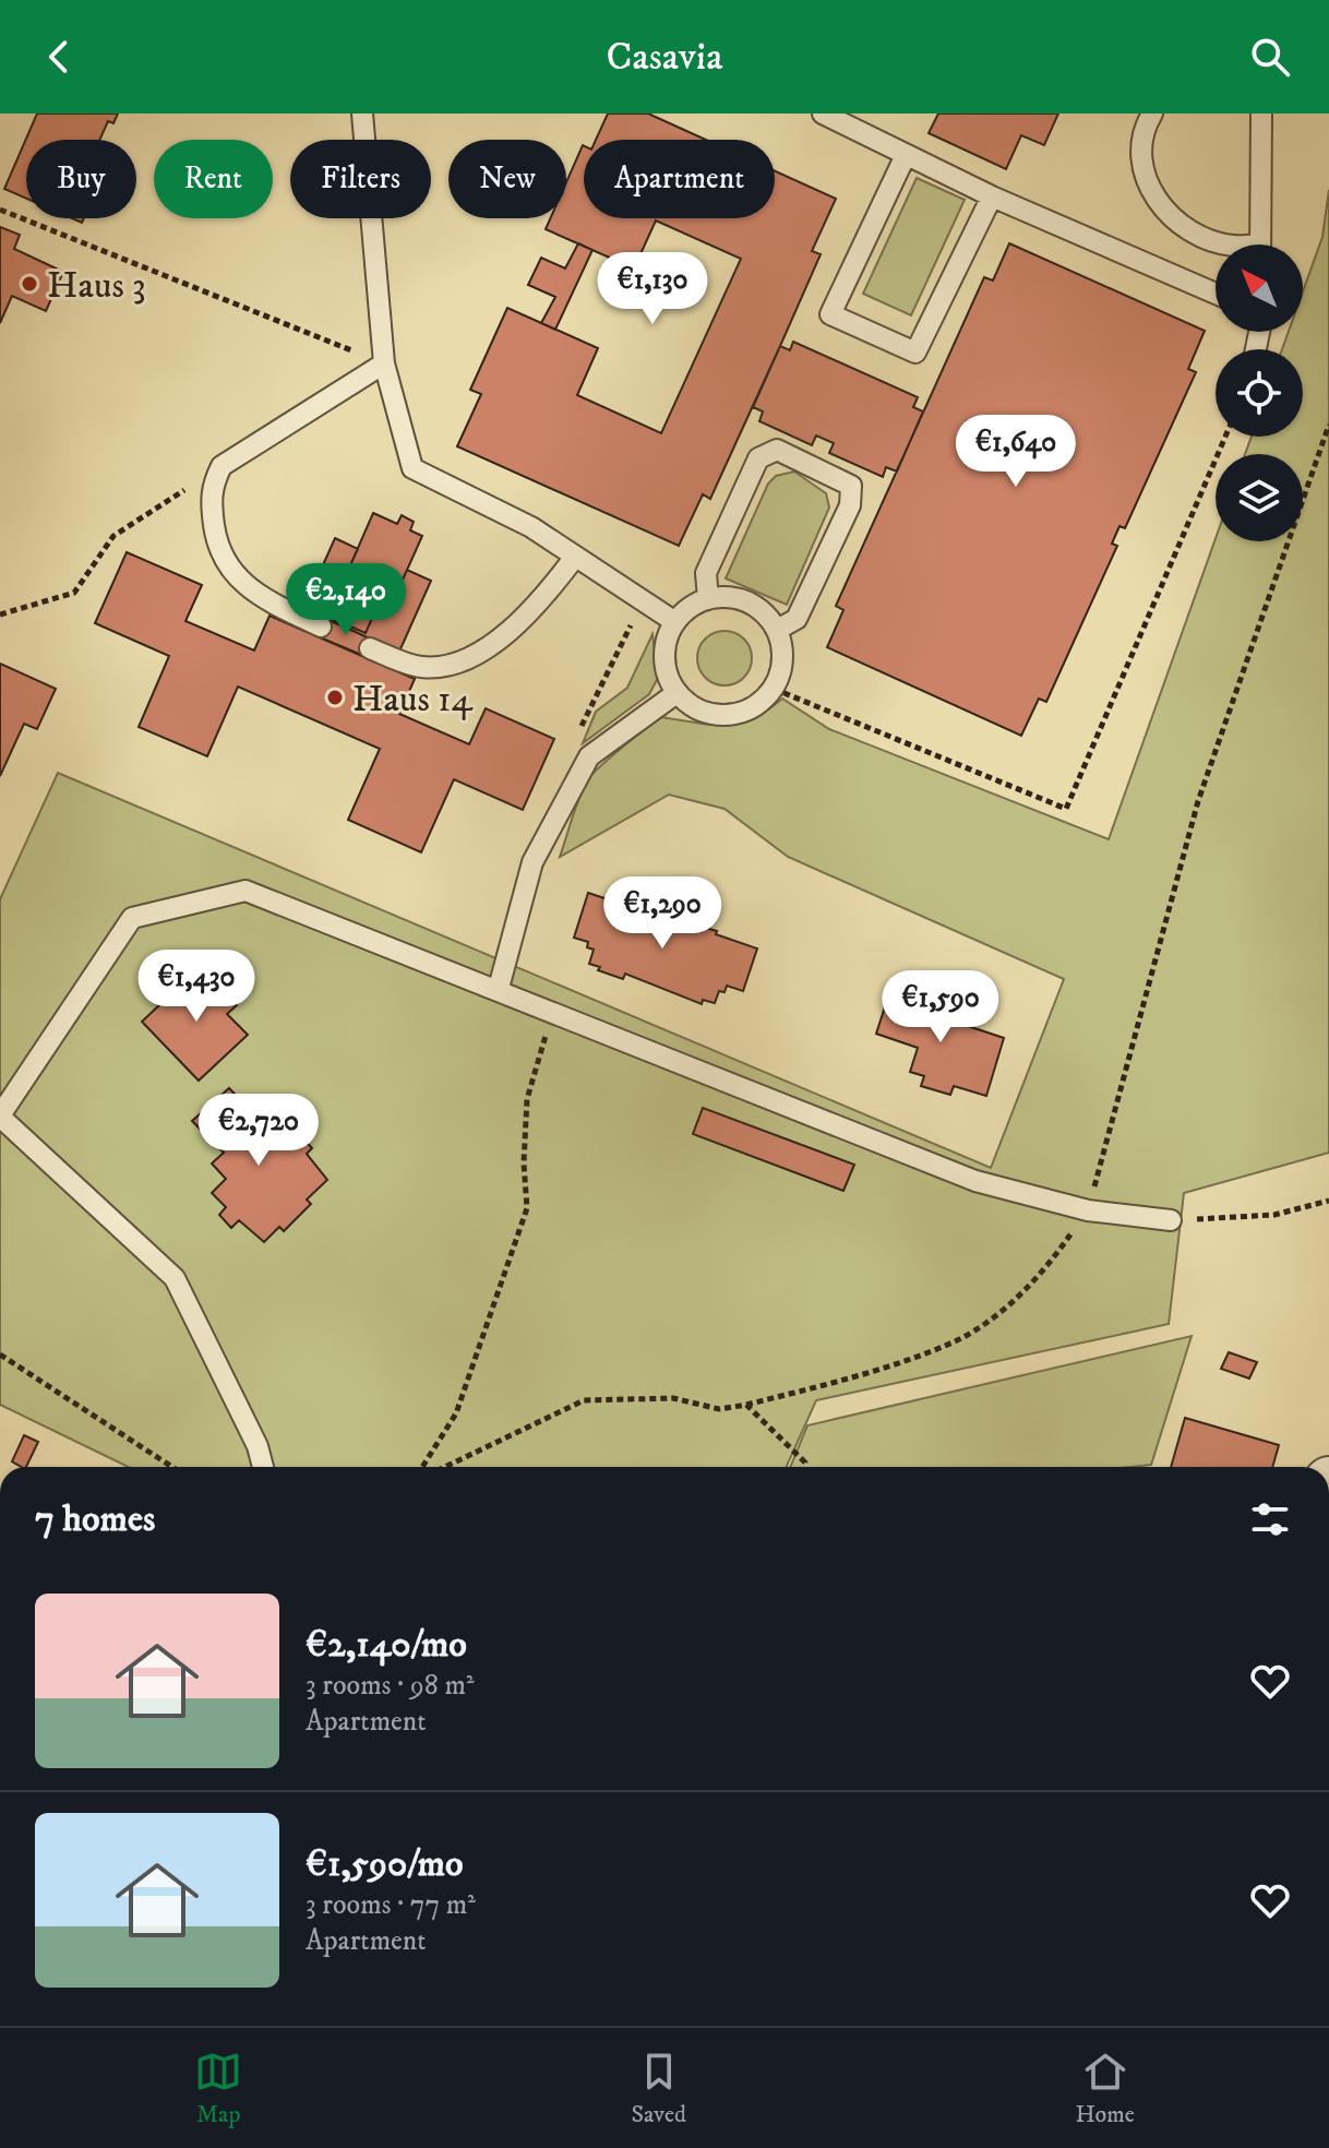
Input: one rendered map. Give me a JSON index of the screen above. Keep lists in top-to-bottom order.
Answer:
{
  "places": ["Haus 3", "Haus 14"],
  "north": "top left",
  "page": {
    "header": "Casavia",
    "chip": [
      "Buy",
      "Rent",
      "Filters",
      "New",
      "Apartment"
    ],
    "price": [
      "€1,130",
      "€1,640",
      "€2,140",
      "€1,290",
      "€1,430",
      "€1,590",
      "€2,720"
    ],
    "heading": "7 homes",
    "list": [
      {
        "name": "€2,140/mo",
        "note": "3 rooms · 98 m² · Apartment"
      },
      {
        "name": "€1,590/mo",
        "note": "3 rooms · 77 m² · Apartment"
      }
    ],
    "tabs": ["Map", "Saved", "Home"]
  }
}
